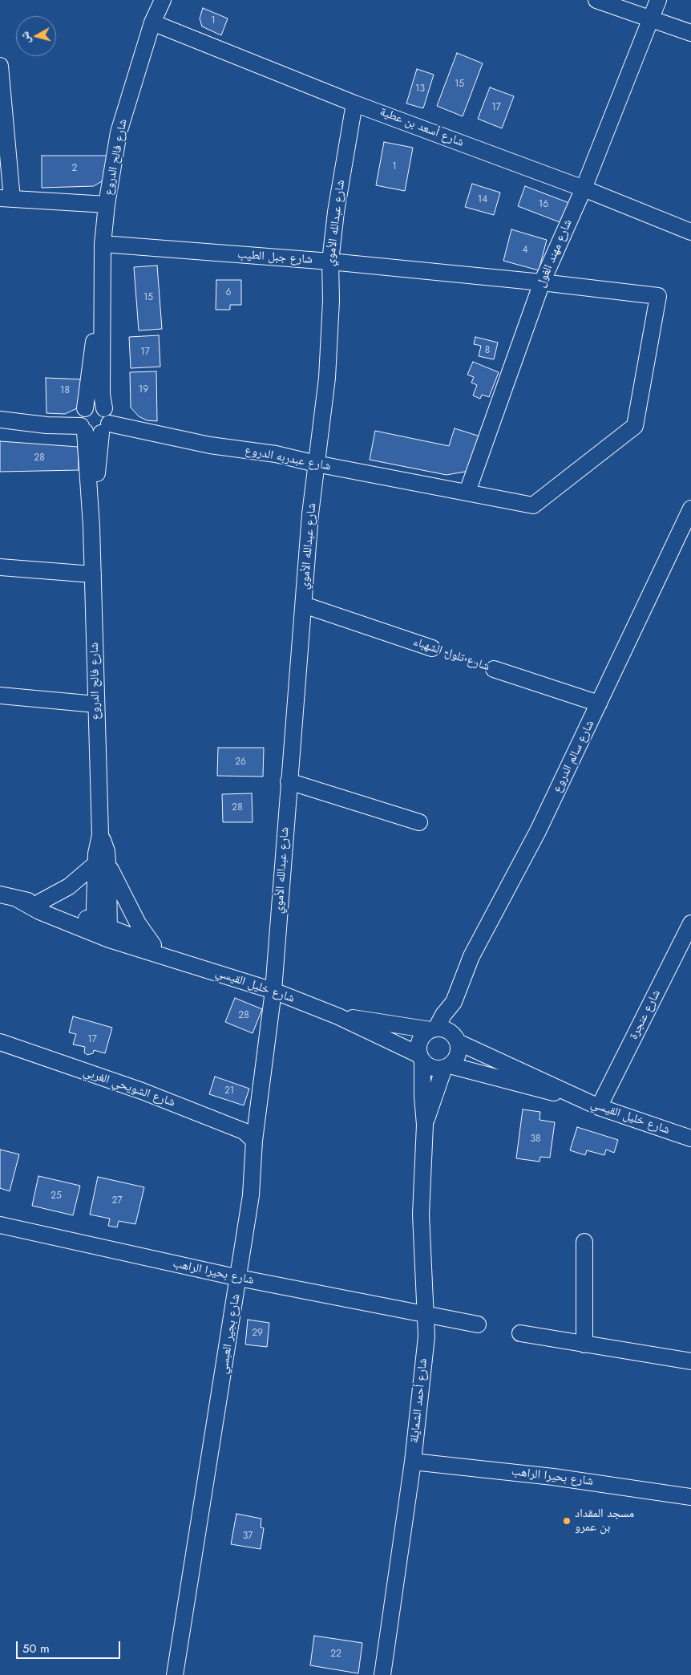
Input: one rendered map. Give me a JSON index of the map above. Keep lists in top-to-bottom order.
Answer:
{
  "streets": {
    "street": [
      "شارع أسعد بن عطية",
      "شارع فالح الدروع",
      "شارع عبدالله الأموي",
      "شارع مهند الغول",
      "شارع جبل الطيب",
      "شارع عبدربه الدروع",
      "شارع تلول الشهباء",
      "شارع سالم الدروع",
      "شارع خليل القيسي",
      "شارع عنجرة",
      "شارع الشويحي الغربي",
      "شارع بحيرا الراهب",
      "شارع بجير العبسي",
      "شارع أحمد الشمايلة"
    ]
  },
  "crossings": [
    ["شارع أسعد بن عطية", "شارع فالح الدروع"],
    ["شارع أسعد بن عطية", "شارع عبدالله الأموي"],
    ["شارع أسعد بن عطية", "شارع مهند الغول"],
    ["شارع فالح الدروع", "شارع جبل الطيب"],
    ["شارع فالح الدروع", "شارع عبدربه الدروع"],
    ["شارع فالح الدروع", "شارع خليل القيسي"],
    ["شارع عبدالله الأموي", "شارع جبل الطيب"],
    ["شارع عبدالله الأموي", "شارع عبدربه الدروع"],
    ["شارع عبدالله الأموي", "شارع تلول الشهباء"],
    ["شارع عبدالله الأموي", "شارع خليل القيسي"],
    ["شارع عبدالله الأموي", "شارع بجير العبسي"],
    ["شارع مهند الغول", "شارع جبل الطيب"],
    ["شارع مهند الغول", "شارع عبدربه الدروع"],
    ["شارع جبل الطيب", "شارع عبدربه الدروع"],
    ["شارع تلول الشهباء", "شارع سالم الدروع"],
    ["شارع سالم الدروع", "شارع خليل القيسي"],
    ["شارع سالم الدروع", "شارع أحمد الشمايلة"],
    ["شارع خليل القيسي", "شارع عنجرة"],
    ["شارع خليل القيسي", "شارع بجير العبسي"],
    ["شارع خليل القيسي", "شارع أحمد الشمايلة"],
    ["شارع الشويحي الغربي", "شارع بجير العبسي"],
    ["شارع بحيرا الراهب", "شارع بجير العبسي"],
    ["شارع بحيرا الراهب", "شارع أحمد الشمايلة"]
  ],
  "places": ["مسجد المقداد بن عمرو"],
  "house_numbers": [
    "1",
    "15",
    "13",
    "17",
    "1",
    "2",
    "14",
    "16",
    "4",
    "6",
    "15",
    "8",
    "17",
    "19",
    "18",
    "28",
    "26",
    "28",
    "28",
    "17",
    "21",
    "38",
    "25",
    "27",
    "29",
    "37",
    "22"
  ],
  "scale_bar": "50 m",
  "north": "left"
}
